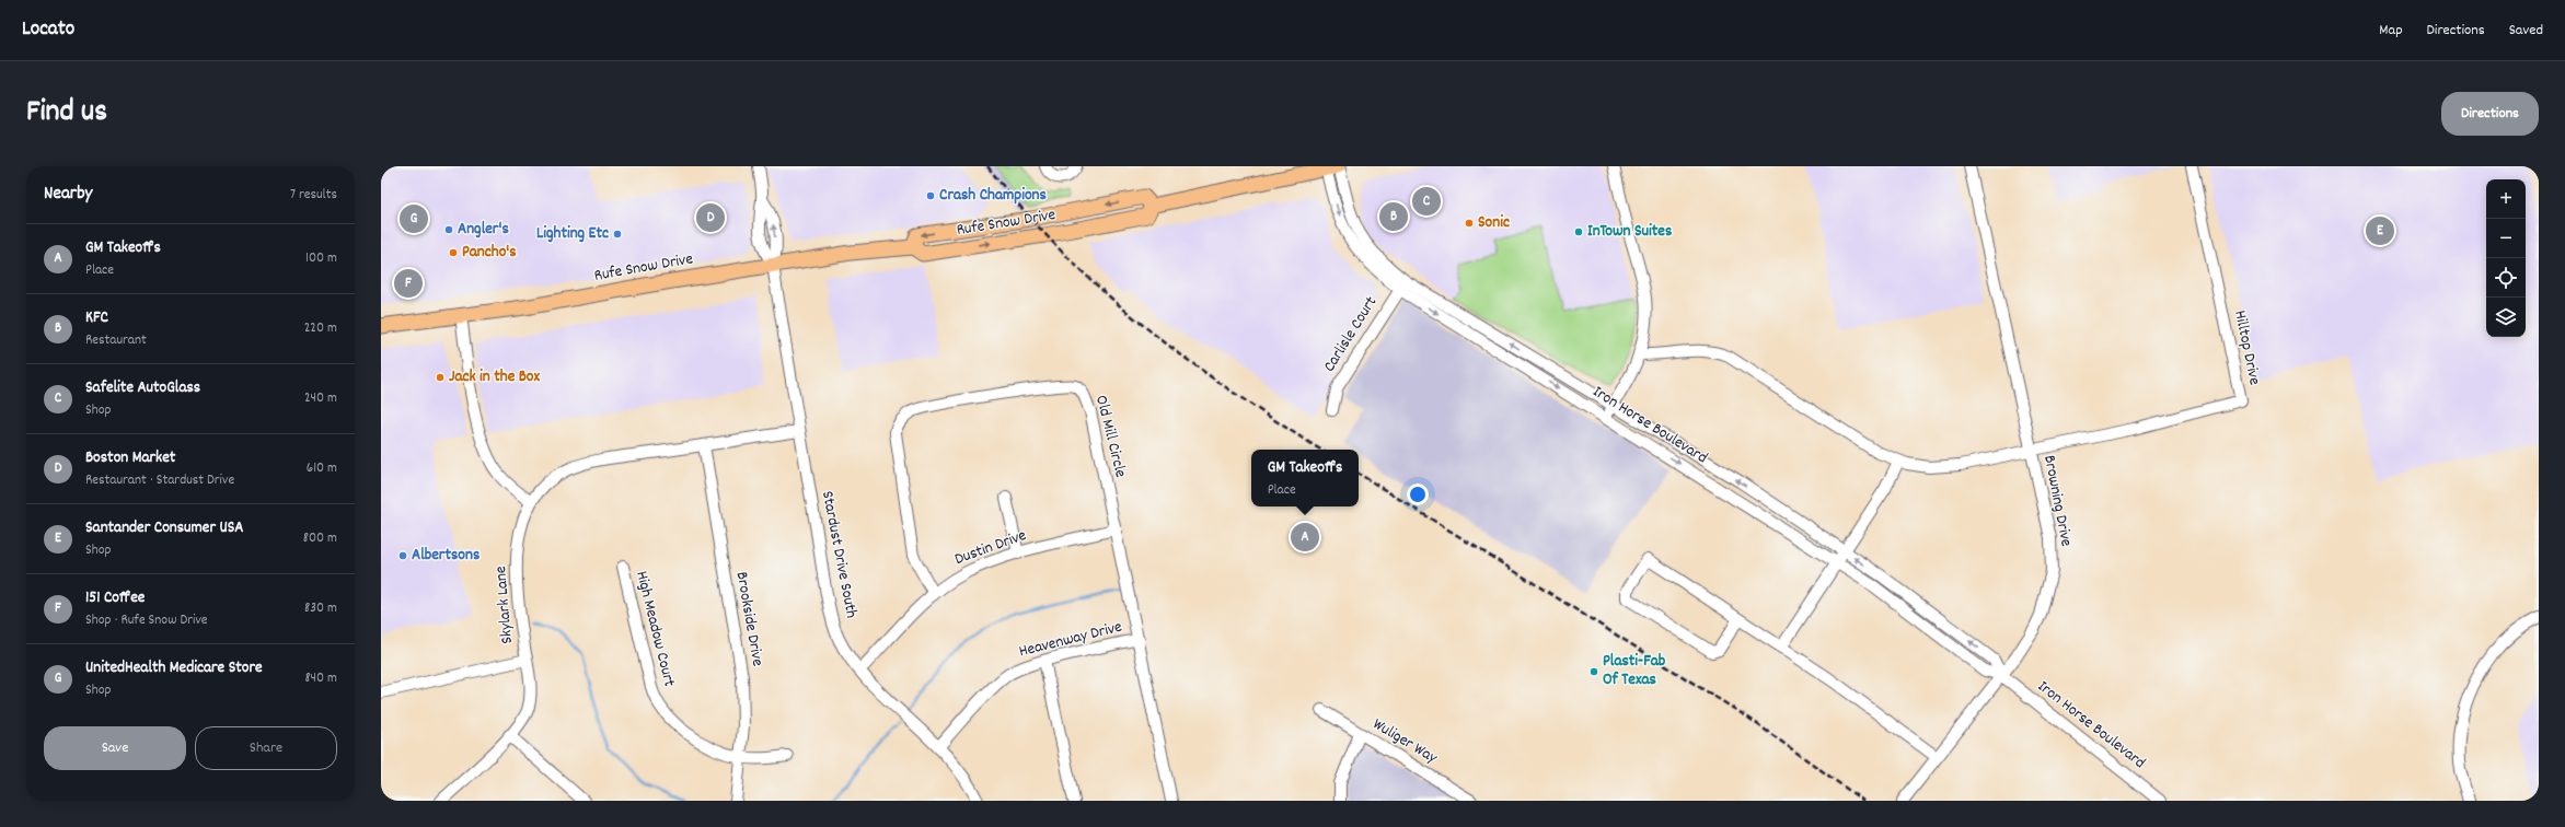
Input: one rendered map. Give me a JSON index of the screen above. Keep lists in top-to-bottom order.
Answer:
{
  "streets": {
    "main road": ["Rufe Snow Drive"],
    "street": [
      "Carlisle Court",
      "Hilltop Drive",
      "Iron Horse Boulevard",
      "Old Mill Circle",
      "Browning Drive",
      "Dustin Drive",
      "Stardust Drive South",
      "Skylark Lane",
      "Brookside Drive",
      "High Meadow Court",
      "Heavenway Drive",
      "Wuliger Way"
    ]
  },
  "crossings": [
    ["Rufe Snow Drive", "Iron Horse Boulevard"],
    ["Rufe Snow Drive", "Stardust Drive South"],
    ["Carlisle Court", "Iron Horse Boulevard"],
    ["Hilltop Drive", "Browning Drive"],
    ["Iron Horse Boulevard", "Browning Drive"],
    ["Old Mill Circle", "Dustin Drive"],
    ["Old Mill Circle", "Heavenway Drive"],
    ["Dustin Drive", "Stardust Drive South"],
    ["Stardust Drive South", "Skylark Lane"],
    ["Stardust Drive South", "Heavenway Drive"],
    ["Skylark Lane", "Brookside Drive"],
    ["Brookside Drive", "High Meadow Court"]
  ],
  "places": [
    "Crash Champions",
    "Sonic",
    "Angler's",
    "InTown Suites",
    "Lighting Etc",
    "Pancho's",
    "Jack in the Box",
    "Albertsons",
    "Plasti-Fab Of Texas"
  ],
  "page": {
    "header": "Locato",
    "nav": ["Map", "Directions", "Saved"],
    "title": "Find us",
    "buttons": [
      "Directions",
      ["Save", "Share"]
    ],
    "heading": ["Nearby", "7 results"],
    "map_buttons": ["+", "−"],
    "pins": [
      "C",
      "B",
      "D",
      "G",
      "E",
      "F",
      "A"
    ],
    "list": [
      {
        "mark": "A",
        "name": "GM Takeoffs",
        "note": "Place",
        "value": "100 m"
      },
      {
        "mark": "B",
        "name": "KFC",
        "note": "Restaurant",
        "value": "220 m"
      },
      {
        "mark": "C",
        "name": "Safelite AutoGlass",
        "note": "Shop",
        "value": "240 m"
      },
      {
        "mark": "D",
        "name": "Boston Market",
        "note": "Restaurant · Stardust Drive",
        "value": "610 m"
      },
      {
        "mark": "E",
        "name": "Santander Consumer USA",
        "note": "Shop",
        "value": "800 m"
      },
      {
        "mark": "F",
        "name": "151 Coffee",
        "note": "Shop · Rufe Snow Drive",
        "value": "830 m"
      },
      {
        "mark": "G",
        "name": "UnitedHealth Medicare Store",
        "note": "Shop",
        "value": "840 m"
      }
    ],
    "popup": ["GM Takeoffs", "Place"]
  }
}
